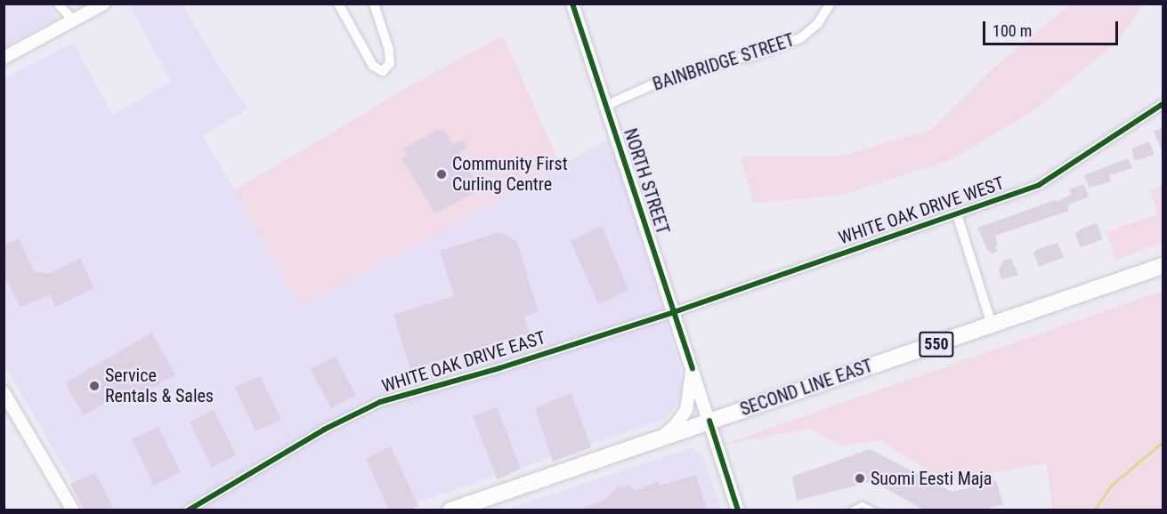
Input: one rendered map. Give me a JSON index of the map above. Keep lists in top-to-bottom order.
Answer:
{
  "streets": {
    "highway": ["550", "SECOND LINE EAST"],
    "main road": ["NORTH STREET"],
    "street": ["BAINBRIDGE STREET", "WHITE OAK DRIVE WEST", "WHITE OAK DRIVE EAST"]
  },
  "crossings": [
    ["BAINBRIDGE STREET", "NORTH STREET"],
    ["NORTH STREET", "WHITE OAK DRIVE WEST"],
    ["NORTH STREET", "WHITE OAK DRIVE EAST"],
    ["NORTH STREET", "SECOND LINE EAST"],
    ["WHITE OAK DRIVE WEST", "WHITE OAK DRIVE EAST"]
  ],
  "places": ["Community First Curling Centre", "Service Rentals & Sales", "Suomi Eesti Maja"],
  "scale_bar": "100 m"
}
